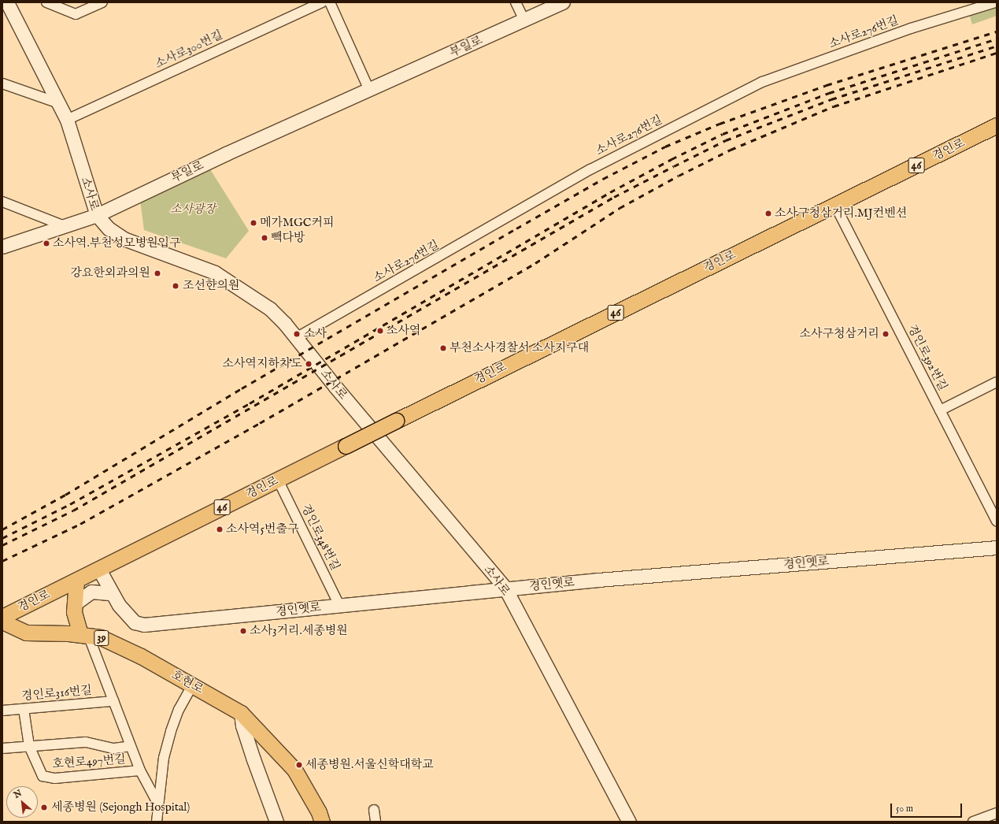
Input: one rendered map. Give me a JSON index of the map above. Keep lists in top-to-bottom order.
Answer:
{
  "streets": {
    "main road": [
      "경인로",
      "46",
      "39",
      "호현로"
    ],
    "street": [
      "소사로276번길",
      "부일로",
      "소사로300번길",
      "소사로",
      "경인로392번길",
      "경인로348번길",
      "경인옛로",
      "경인로316번길",
      "호현로497번길"
    ]
  },
  "crossings": [
    ["소사로276번길", "소사로"],
    ["부일로", "소사로"],
    ["소사로300번길", "소사로"],
    ["경인로", "경인로392번길"],
    ["경인로", "경인로348번길"],
    ["경인로", "경인옛로"],
    ["소사로", "경인옛로"],
    ["경인로348번길", "경인옛로"],
    ["호현로", "호현로497번길"],
    ["경인로316번길", "호현로497번길"]
  ],
  "parks": ["소사광장"],
  "places": [
    "소사구청삼거리.MJ컨벤션",
    "메가MGC커피",
    "빽다방",
    "소사역.부천성모병원입구",
    "강요한외과의원",
    "조선한의원",
    "소사역",
    "소사",
    "소사구청삼거리",
    "부천소사경찰서 소사지구대",
    "소사역지하차도",
    "소사역5번출구",
    "소사3거리.세종병원",
    "세종병원.서울신학대학교",
    "세종병원 (Sejongh Hospital)"
  ],
  "scale_bar": "50 m",
  "north": "top left"
}
